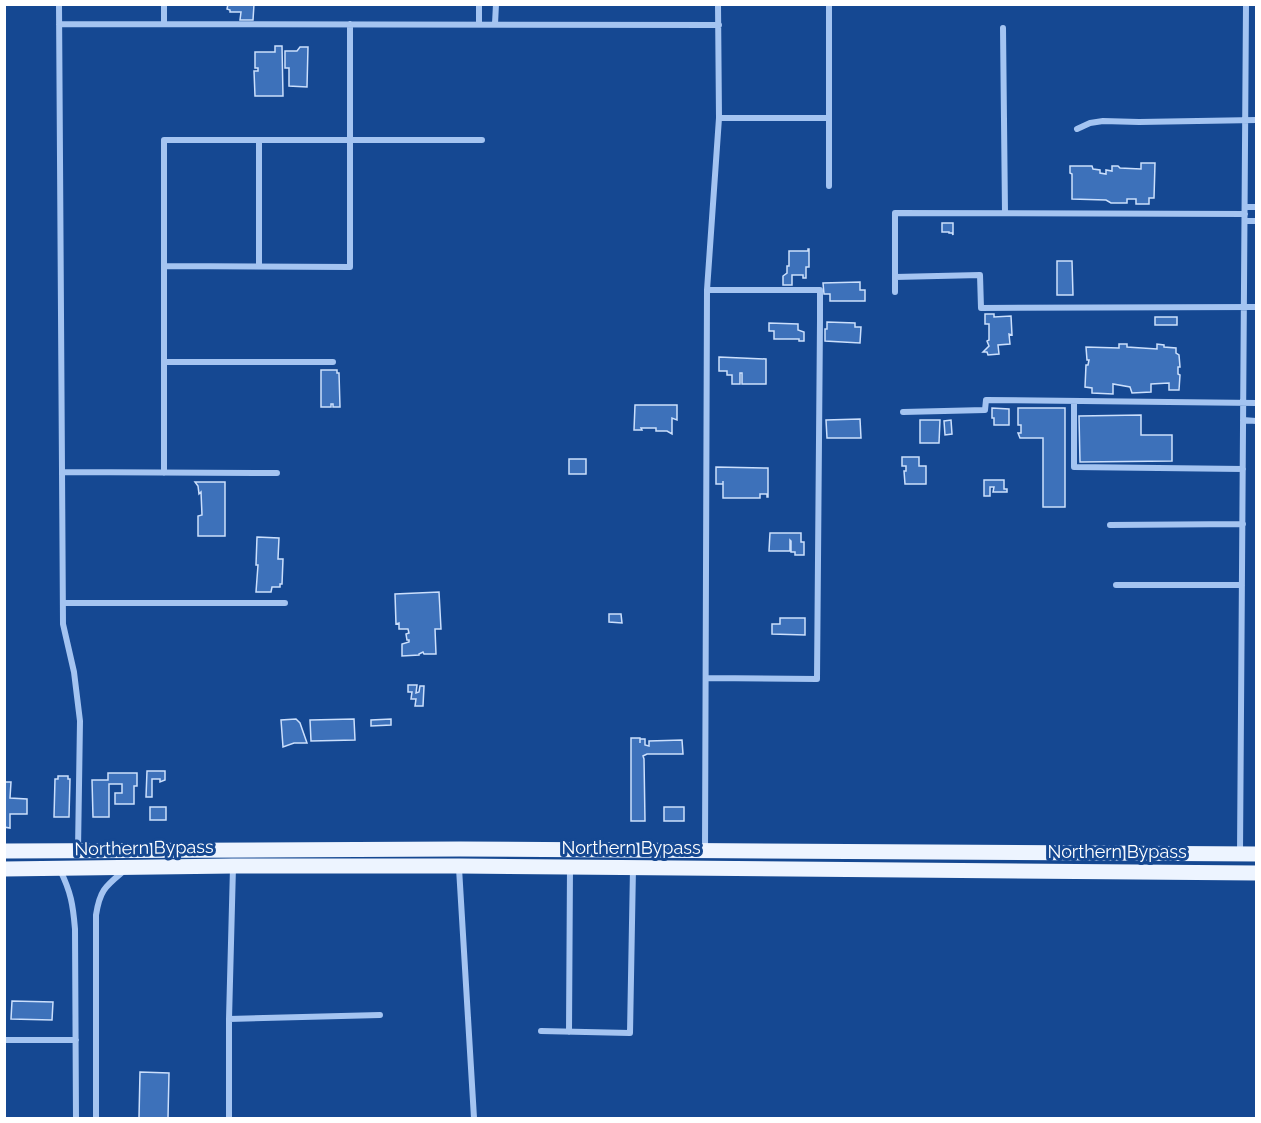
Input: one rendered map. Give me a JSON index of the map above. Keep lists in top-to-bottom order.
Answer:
{
  "streets": {
    "main road": ["Northern Bypass"]
  }
}
